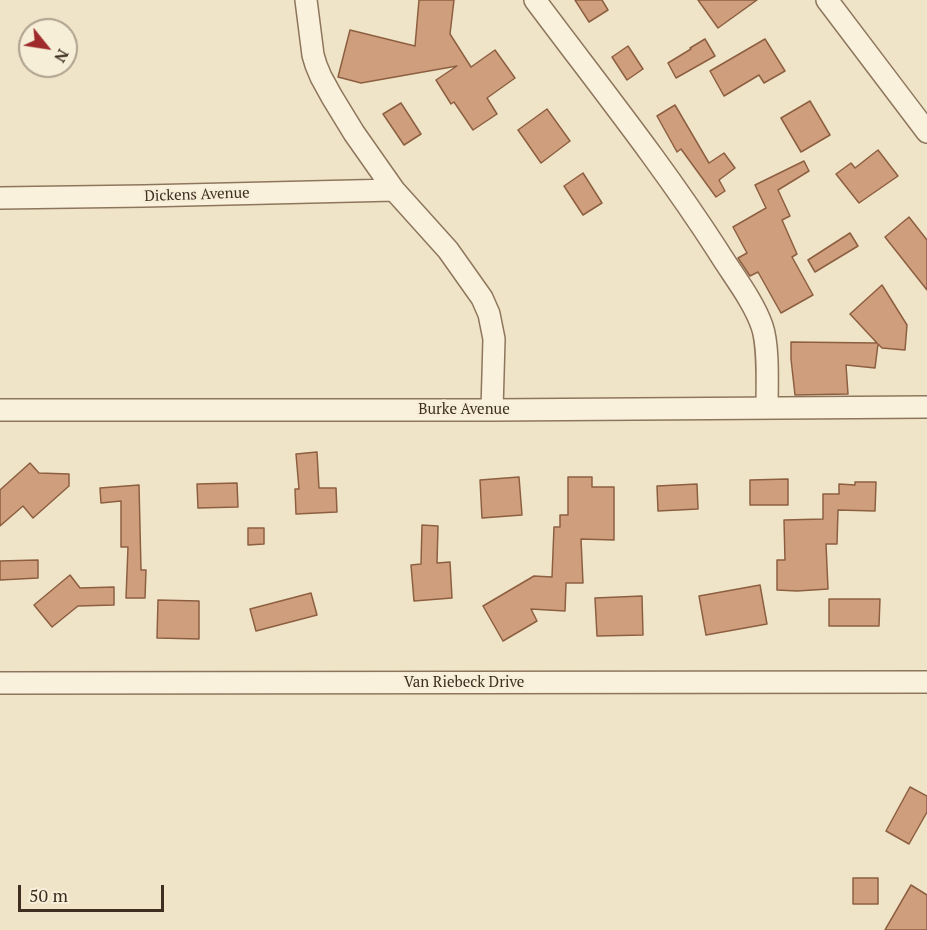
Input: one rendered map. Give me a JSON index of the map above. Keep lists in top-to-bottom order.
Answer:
{
  "streets": {
    "street": ["Dickens Avenue", "Burke Avenue", "Van Riebeck Drive"]
  },
  "scale_bar": "50 m",
  "north": "bottom right"
}
